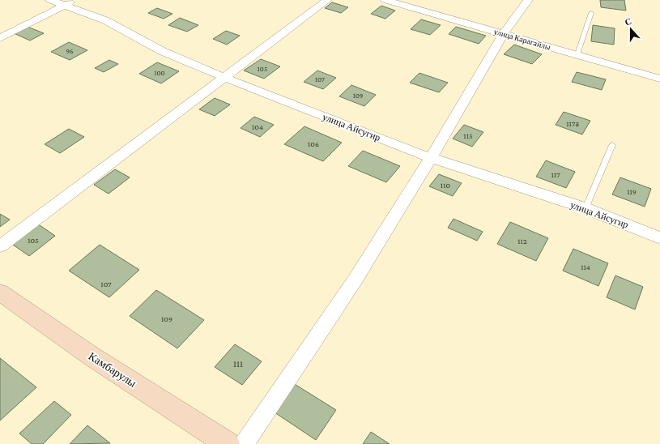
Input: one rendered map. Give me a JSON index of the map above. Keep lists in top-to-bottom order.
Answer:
{
  "streets": {
    "street": ["улица Карагайлы", "улица Айсугир", "Камбарулы"]
  },
  "house_numbers": [
    "96",
    "105",
    "100",
    "107",
    "109",
    "117а",
    "104",
    "115",
    "106",
    "117",
    "110",
    "119",
    "105",
    "112",
    "114",
    "107",
    "109",
    "111"
  ],
  "north": "top"
}
